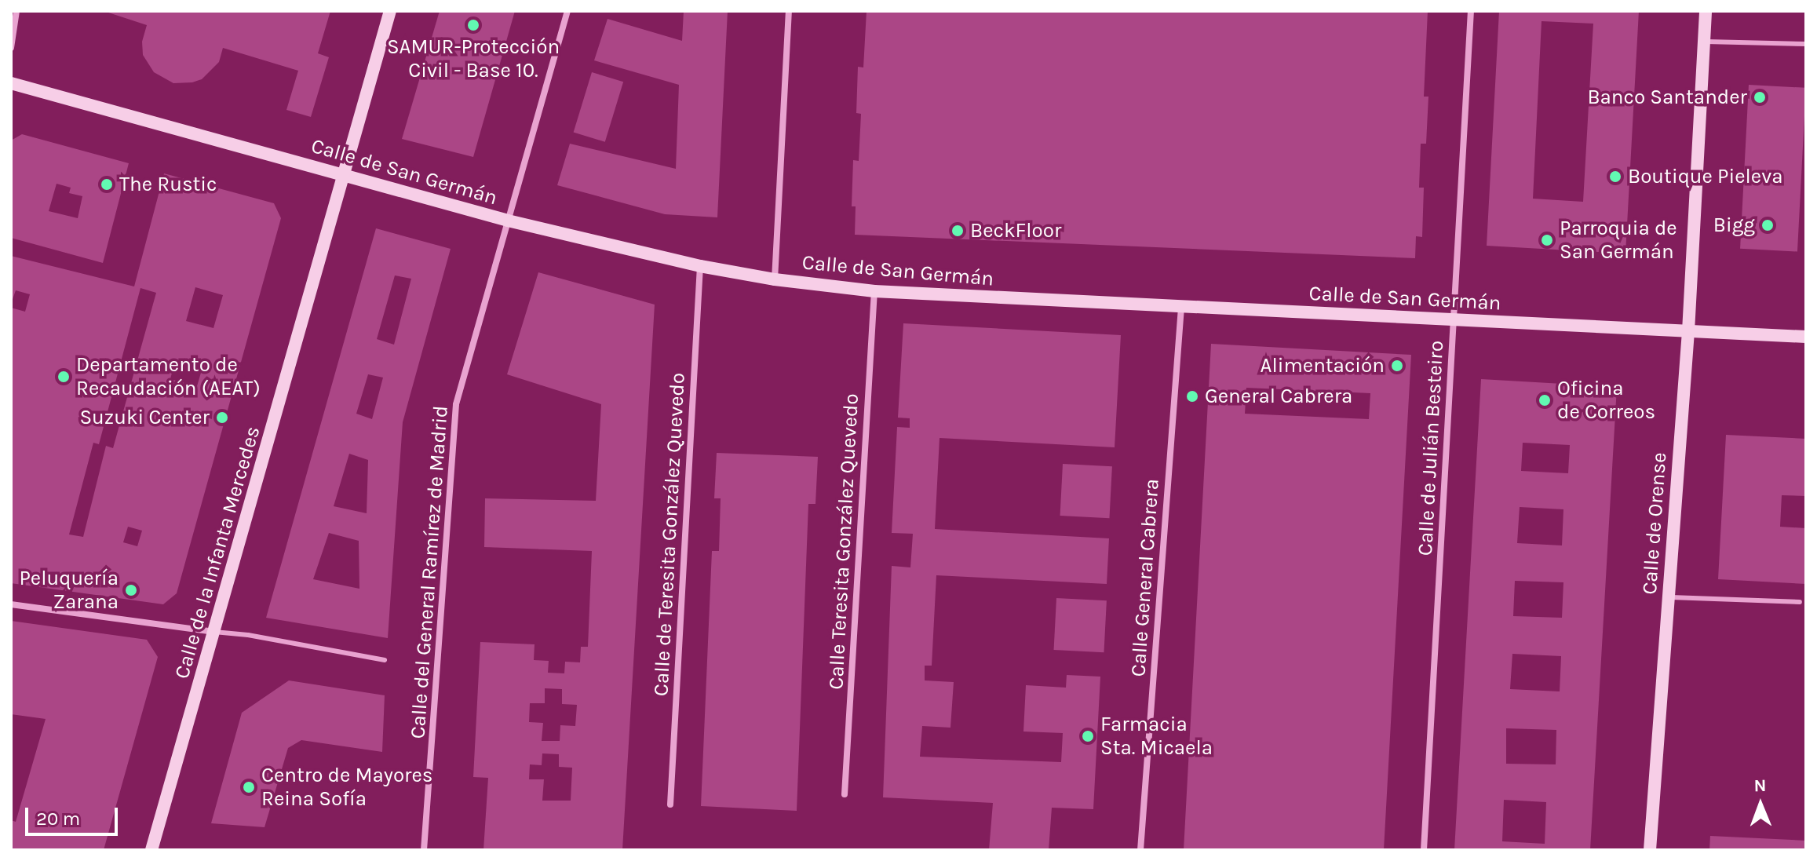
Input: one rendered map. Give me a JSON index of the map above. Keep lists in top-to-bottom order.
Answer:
{
  "streets": {
    "street": [
      "Calle de San Germán",
      "Calle de Julián Besteiro",
      "Calle de Orense",
      "Calle de Teresita González Quevedo",
      "Calle Teresita González Quevedo",
      "Calle de la Infanta Mercedes",
      "Calle del General Ramírez de Madrid",
      "Calle General Cabrera"
    ]
  },
  "crossings": [
    ["Calle de San Germán", "Calle de Julián Besteiro"],
    ["Calle de San Germán", "Calle de Orense"],
    ["Calle de San Germán", "Calle de Teresita González Quevedo"],
    ["Calle de San Germán", "Calle Teresita González Quevedo"],
    ["Calle de San Germán", "Calle de la Infanta Mercedes"],
    ["Calle de San Germán", "Calle del General Ramírez de Madrid"],
    ["Calle de San Germán", "Calle General Cabrera"]
  ],
  "places": [
    "SAMUR-Protección Civil - Base 10.",
    "Banco Santander",
    "Boutique Pieleva",
    "The Rustic",
    "Bigg",
    "BeckFloor",
    "Parroquia de San Germán",
    "Alimentación",
    "Departamento de Recaudación (AEAT)",
    "General Cabrera",
    "Oficina de Correos",
    "Suzuki Center",
    "Peluquería Zarana",
    "Farmacia Sta. Micaela",
    "Centro de Mayores Reina Sofía"
  ],
  "scale_bar": "20 m",
  "north": "top"
}
